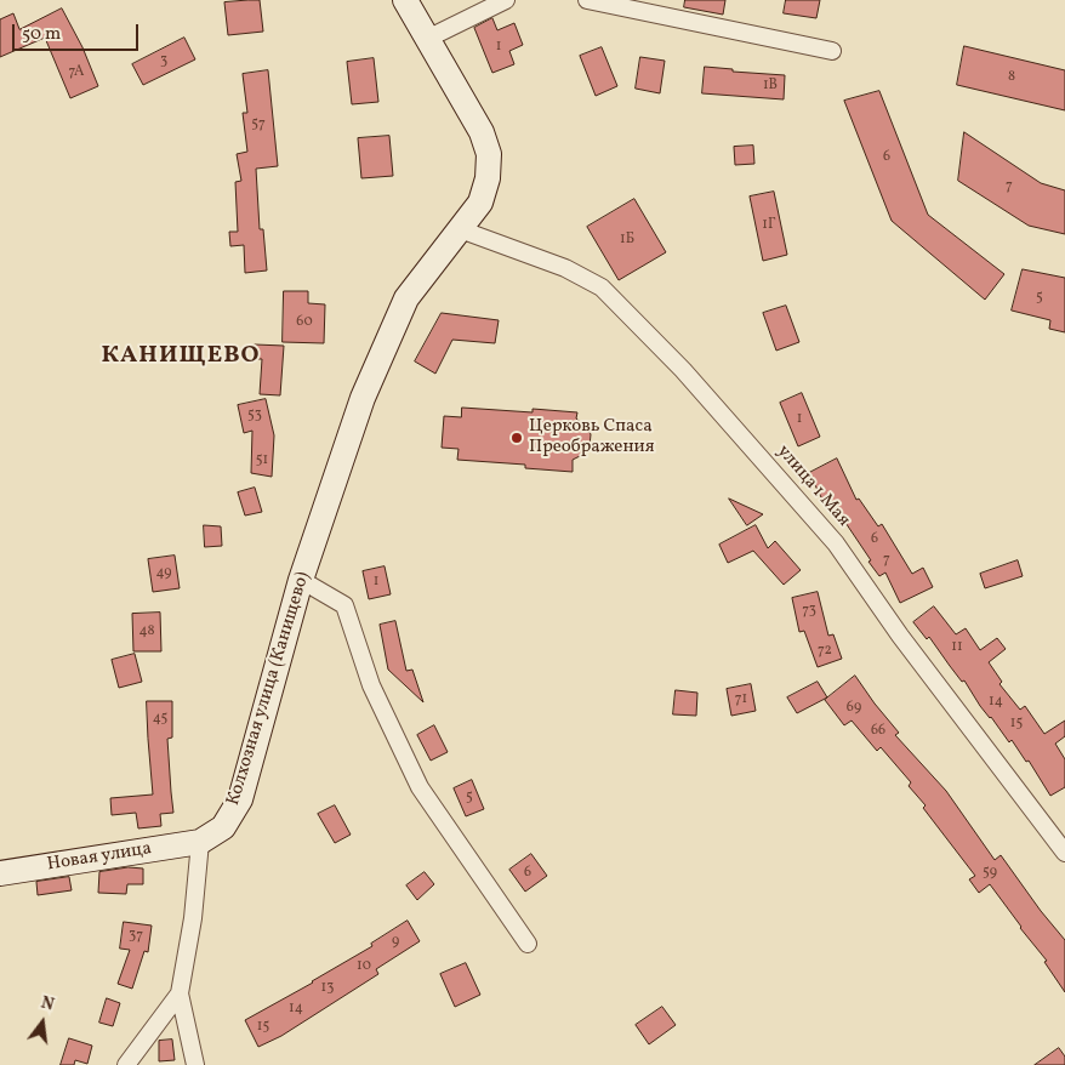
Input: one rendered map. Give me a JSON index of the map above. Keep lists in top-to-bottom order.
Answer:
{
  "streets": {
    "street": ["улица 1 Мая", "Колхозная улица (Канищево)", "Новая улица"]
  },
  "crossings": [
    ["улица 1 Мая", "Колхозная улица (Канищево)"],
    ["Колхозная улица (Канищево)", "Новая улица"]
  ],
  "districts": ["КАНИЩЕВО"],
  "places": ["Церковь Спаса Преображения"],
  "house_numbers": [
    "1",
    "3",
    "7А",
    "8",
    "1В",
    "57",
    "6",
    "7",
    "1Г",
    "1Б",
    "5",
    "60",
    "53",
    "1",
    "51",
    "6",
    "7",
    "49",
    "1",
    "73",
    "48",
    "11",
    "72",
    "71",
    "14",
    "69",
    "45",
    "15",
    "66",
    "5",
    "6",
    "59",
    "37",
    "9",
    "10",
    "13",
    "14",
    "15"
  ],
  "scale_bar": "50 m",
  "north": "top"
}
